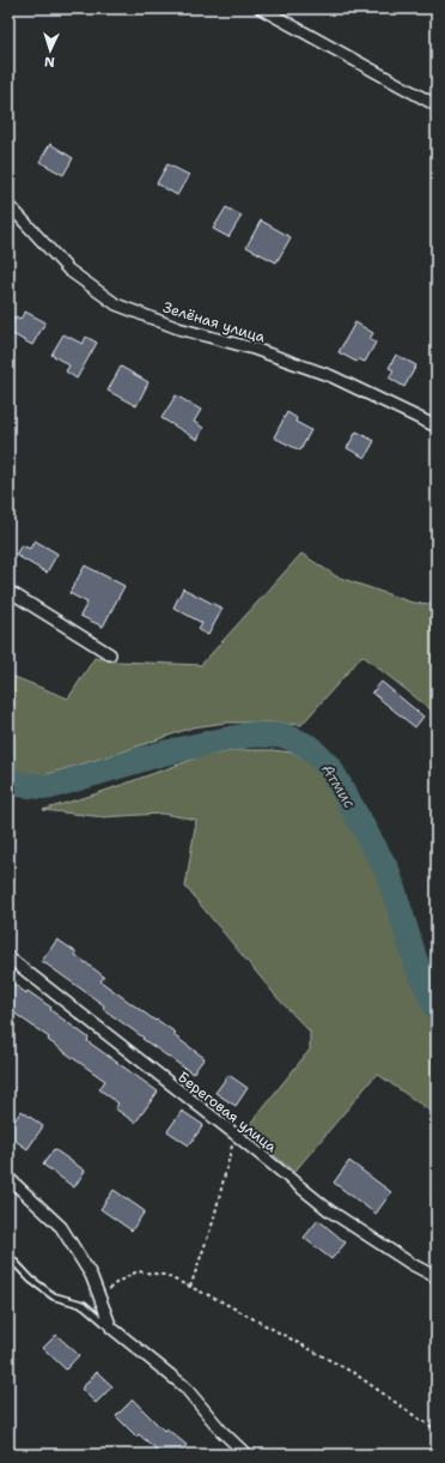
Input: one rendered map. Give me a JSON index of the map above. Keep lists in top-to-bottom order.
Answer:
{
  "streets": {
    "street": ["Зелёная улица", "Береговая улица"]
  },
  "water": ["Атмис"],
  "north": "bottom"
}
